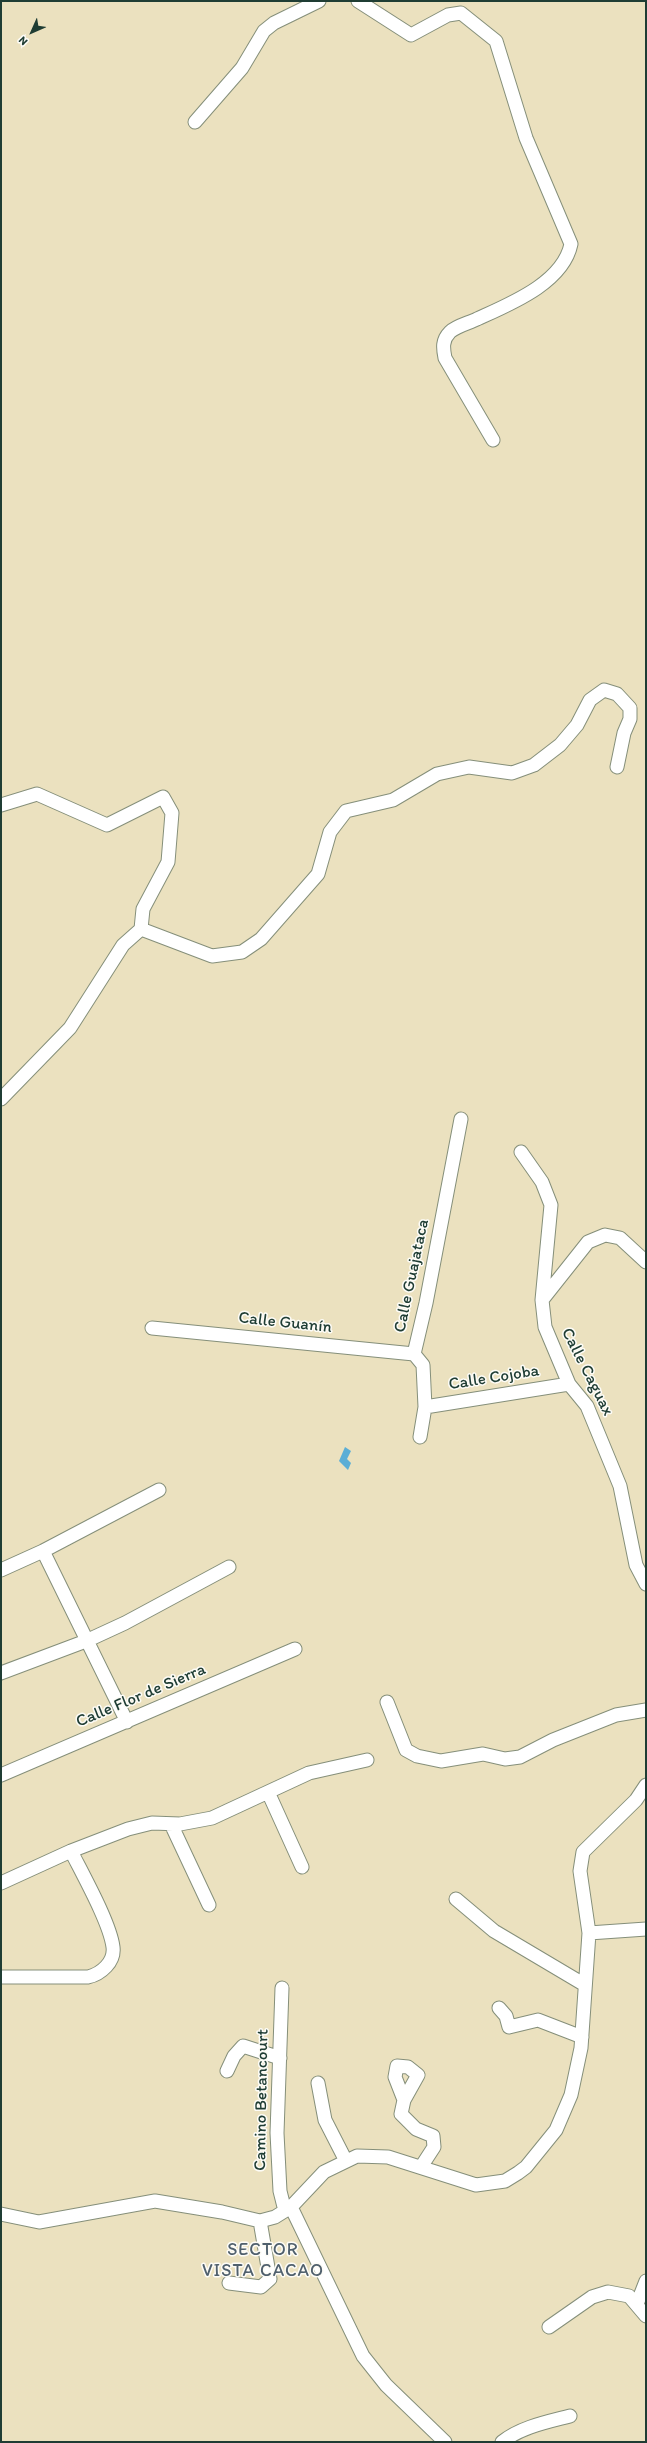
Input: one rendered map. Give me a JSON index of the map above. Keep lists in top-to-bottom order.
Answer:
{
  "streets": {
    "street": [
      "Calle Guajataca",
      "Calle Guanín",
      "Calle Caguax",
      "Calle Cojoba",
      "Calle Flor de Sierra",
      "Camino Betancourt"
    ]
  },
  "crossings": [
    ["Calle Guajataca", "Calle Guanín"],
    ["Calle Guajataca", "Calle Cojoba"],
    ["Calle Caguax", "Calle Cojoba"]
  ],
  "districts": ["SECTOR VISTA CACAO"],
  "north": "bottom left"
}
